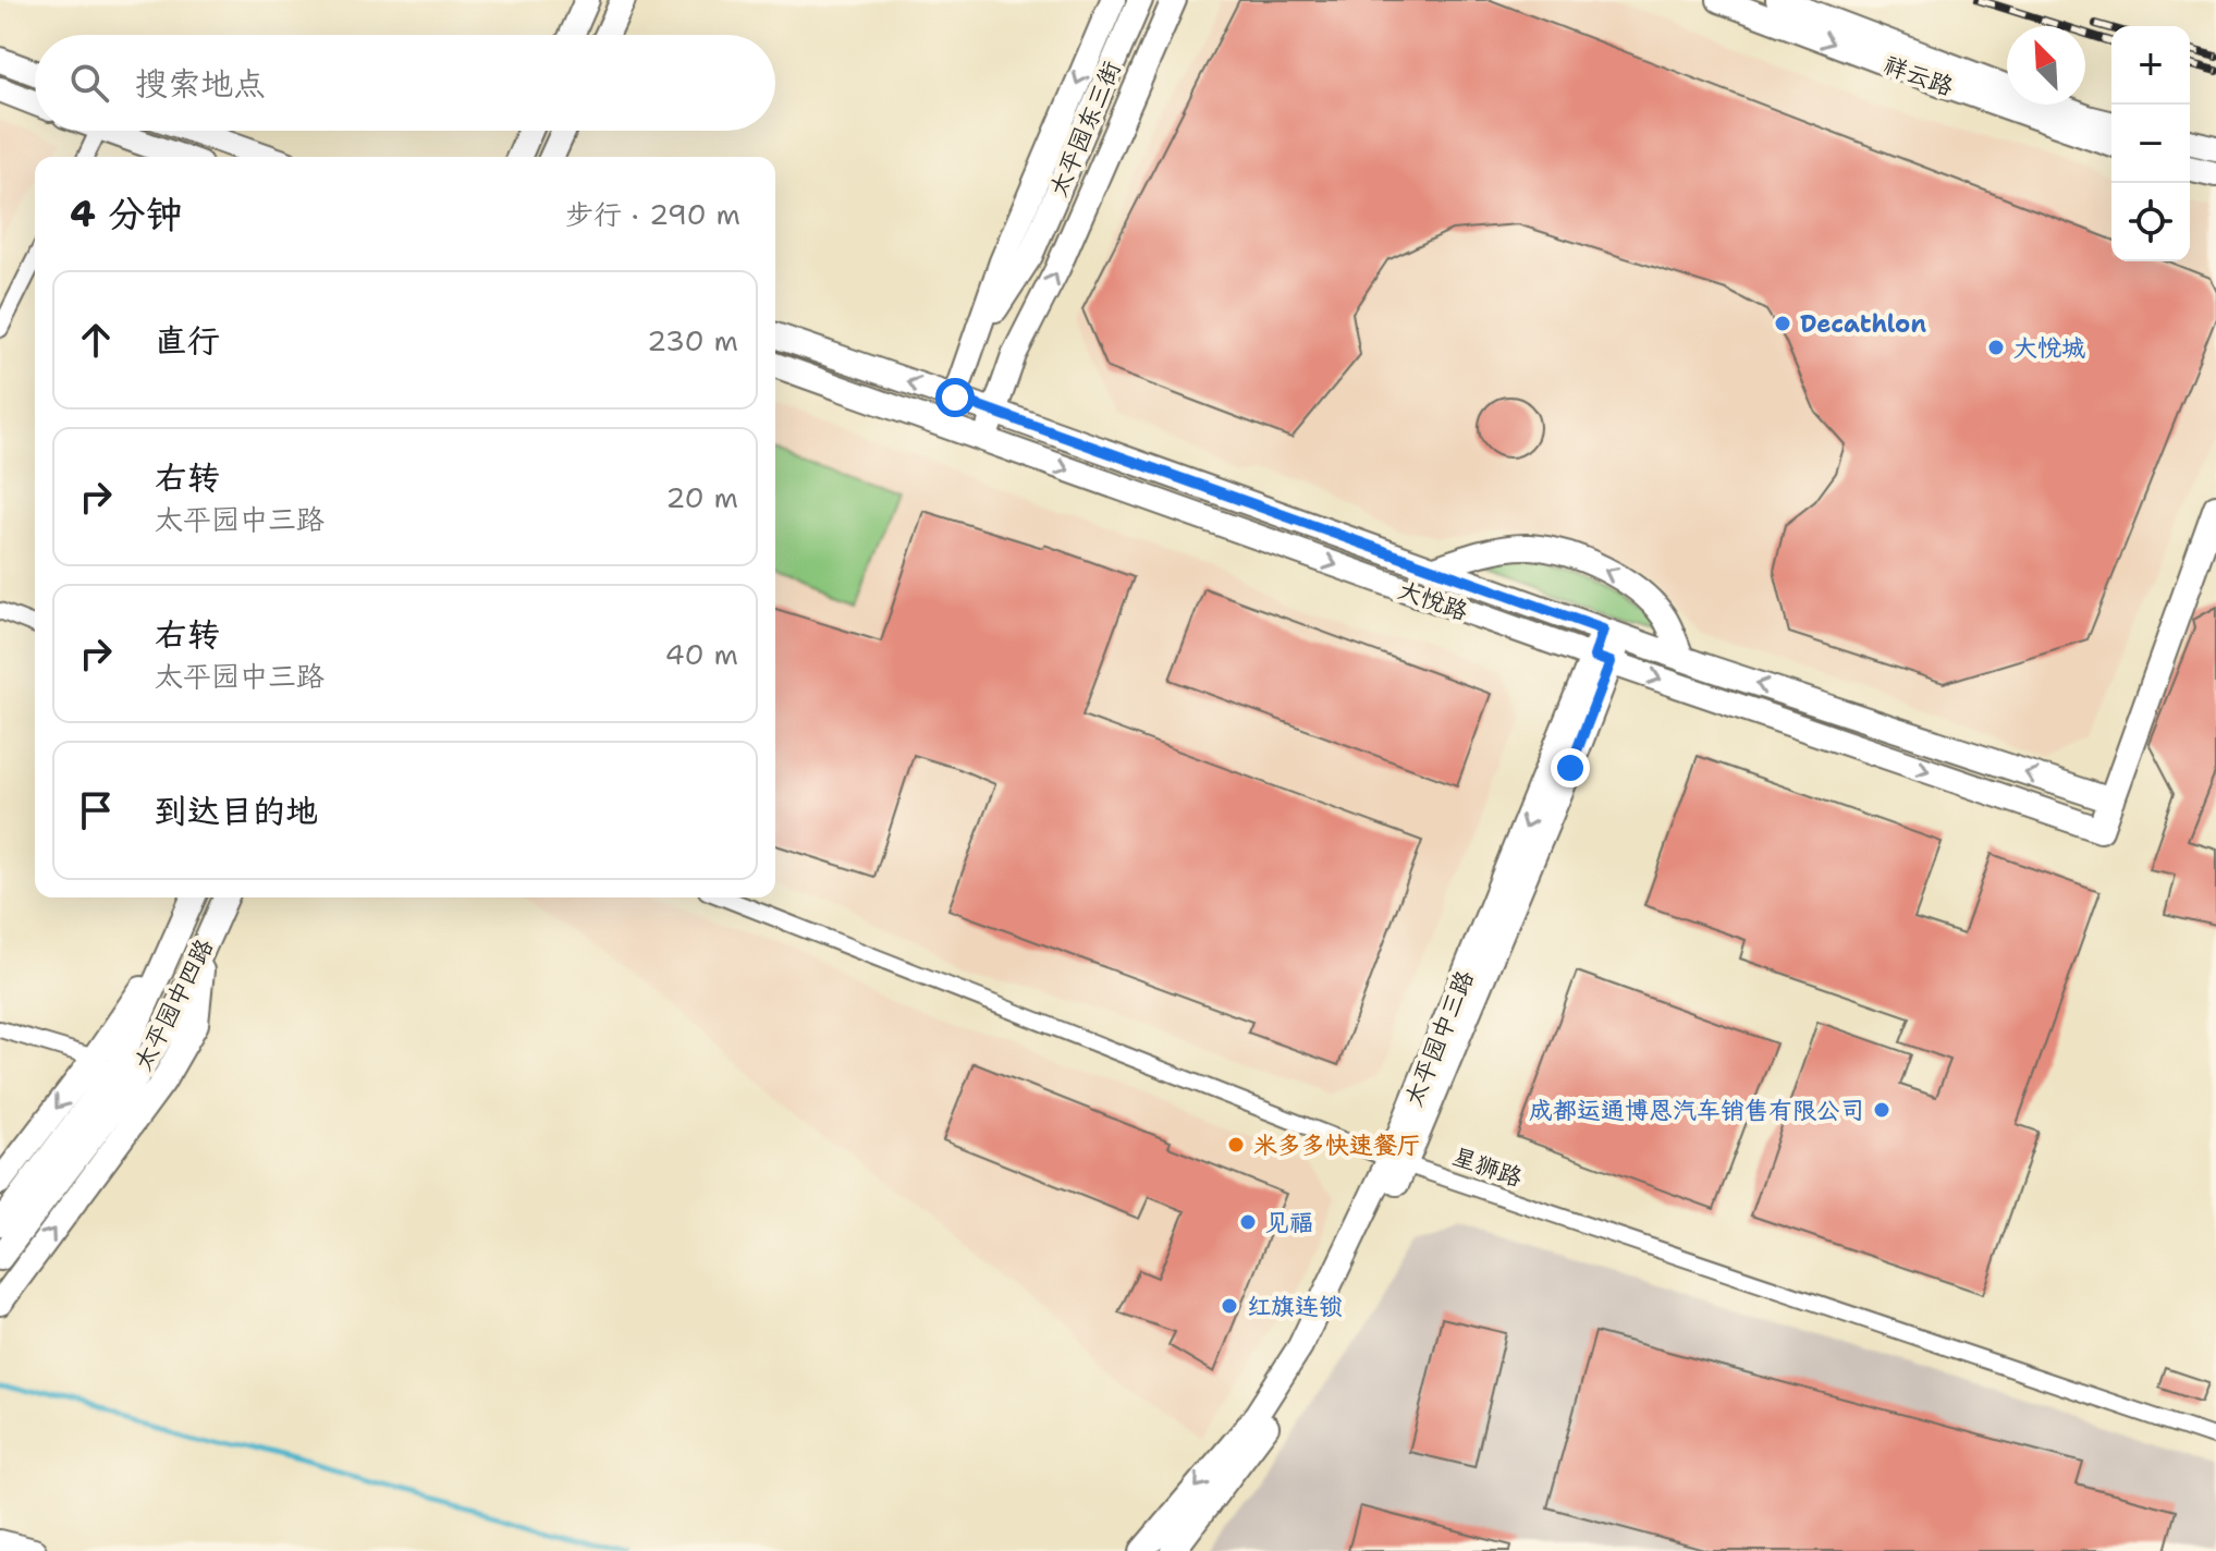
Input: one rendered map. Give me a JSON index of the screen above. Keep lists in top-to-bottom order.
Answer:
{
  "streets": {
    "street": [
      "祥云路",
      "太平园东三街",
      "大悦路",
      "太平园中四路",
      "太平园中三路",
      "星狮路"
    ]
  },
  "crossings": [
    ["大悦路", "太平园中三路"],
    ["太平园中三路", "星狮路"]
  ],
  "places": [
    "Decathlon",
    "大悦城",
    "成都运通博恩汽车销售有限公司",
    "米多多快速餐厅",
    "见福",
    "红旗连锁"
  ],
  "north": "top left",
  "page": {
    "map_buttons": ["+", "−"],
    "search": "搜索地点",
    "heading": ["4 分钟", "步行 · 290 m"],
    "list": [
      ["直行", "230 m"],
      ["右转", "太平园中三路", "20 m"],
      ["右转", "太平园中三路", "40 m"],
      "到达目的地"
    ]
  }
}
